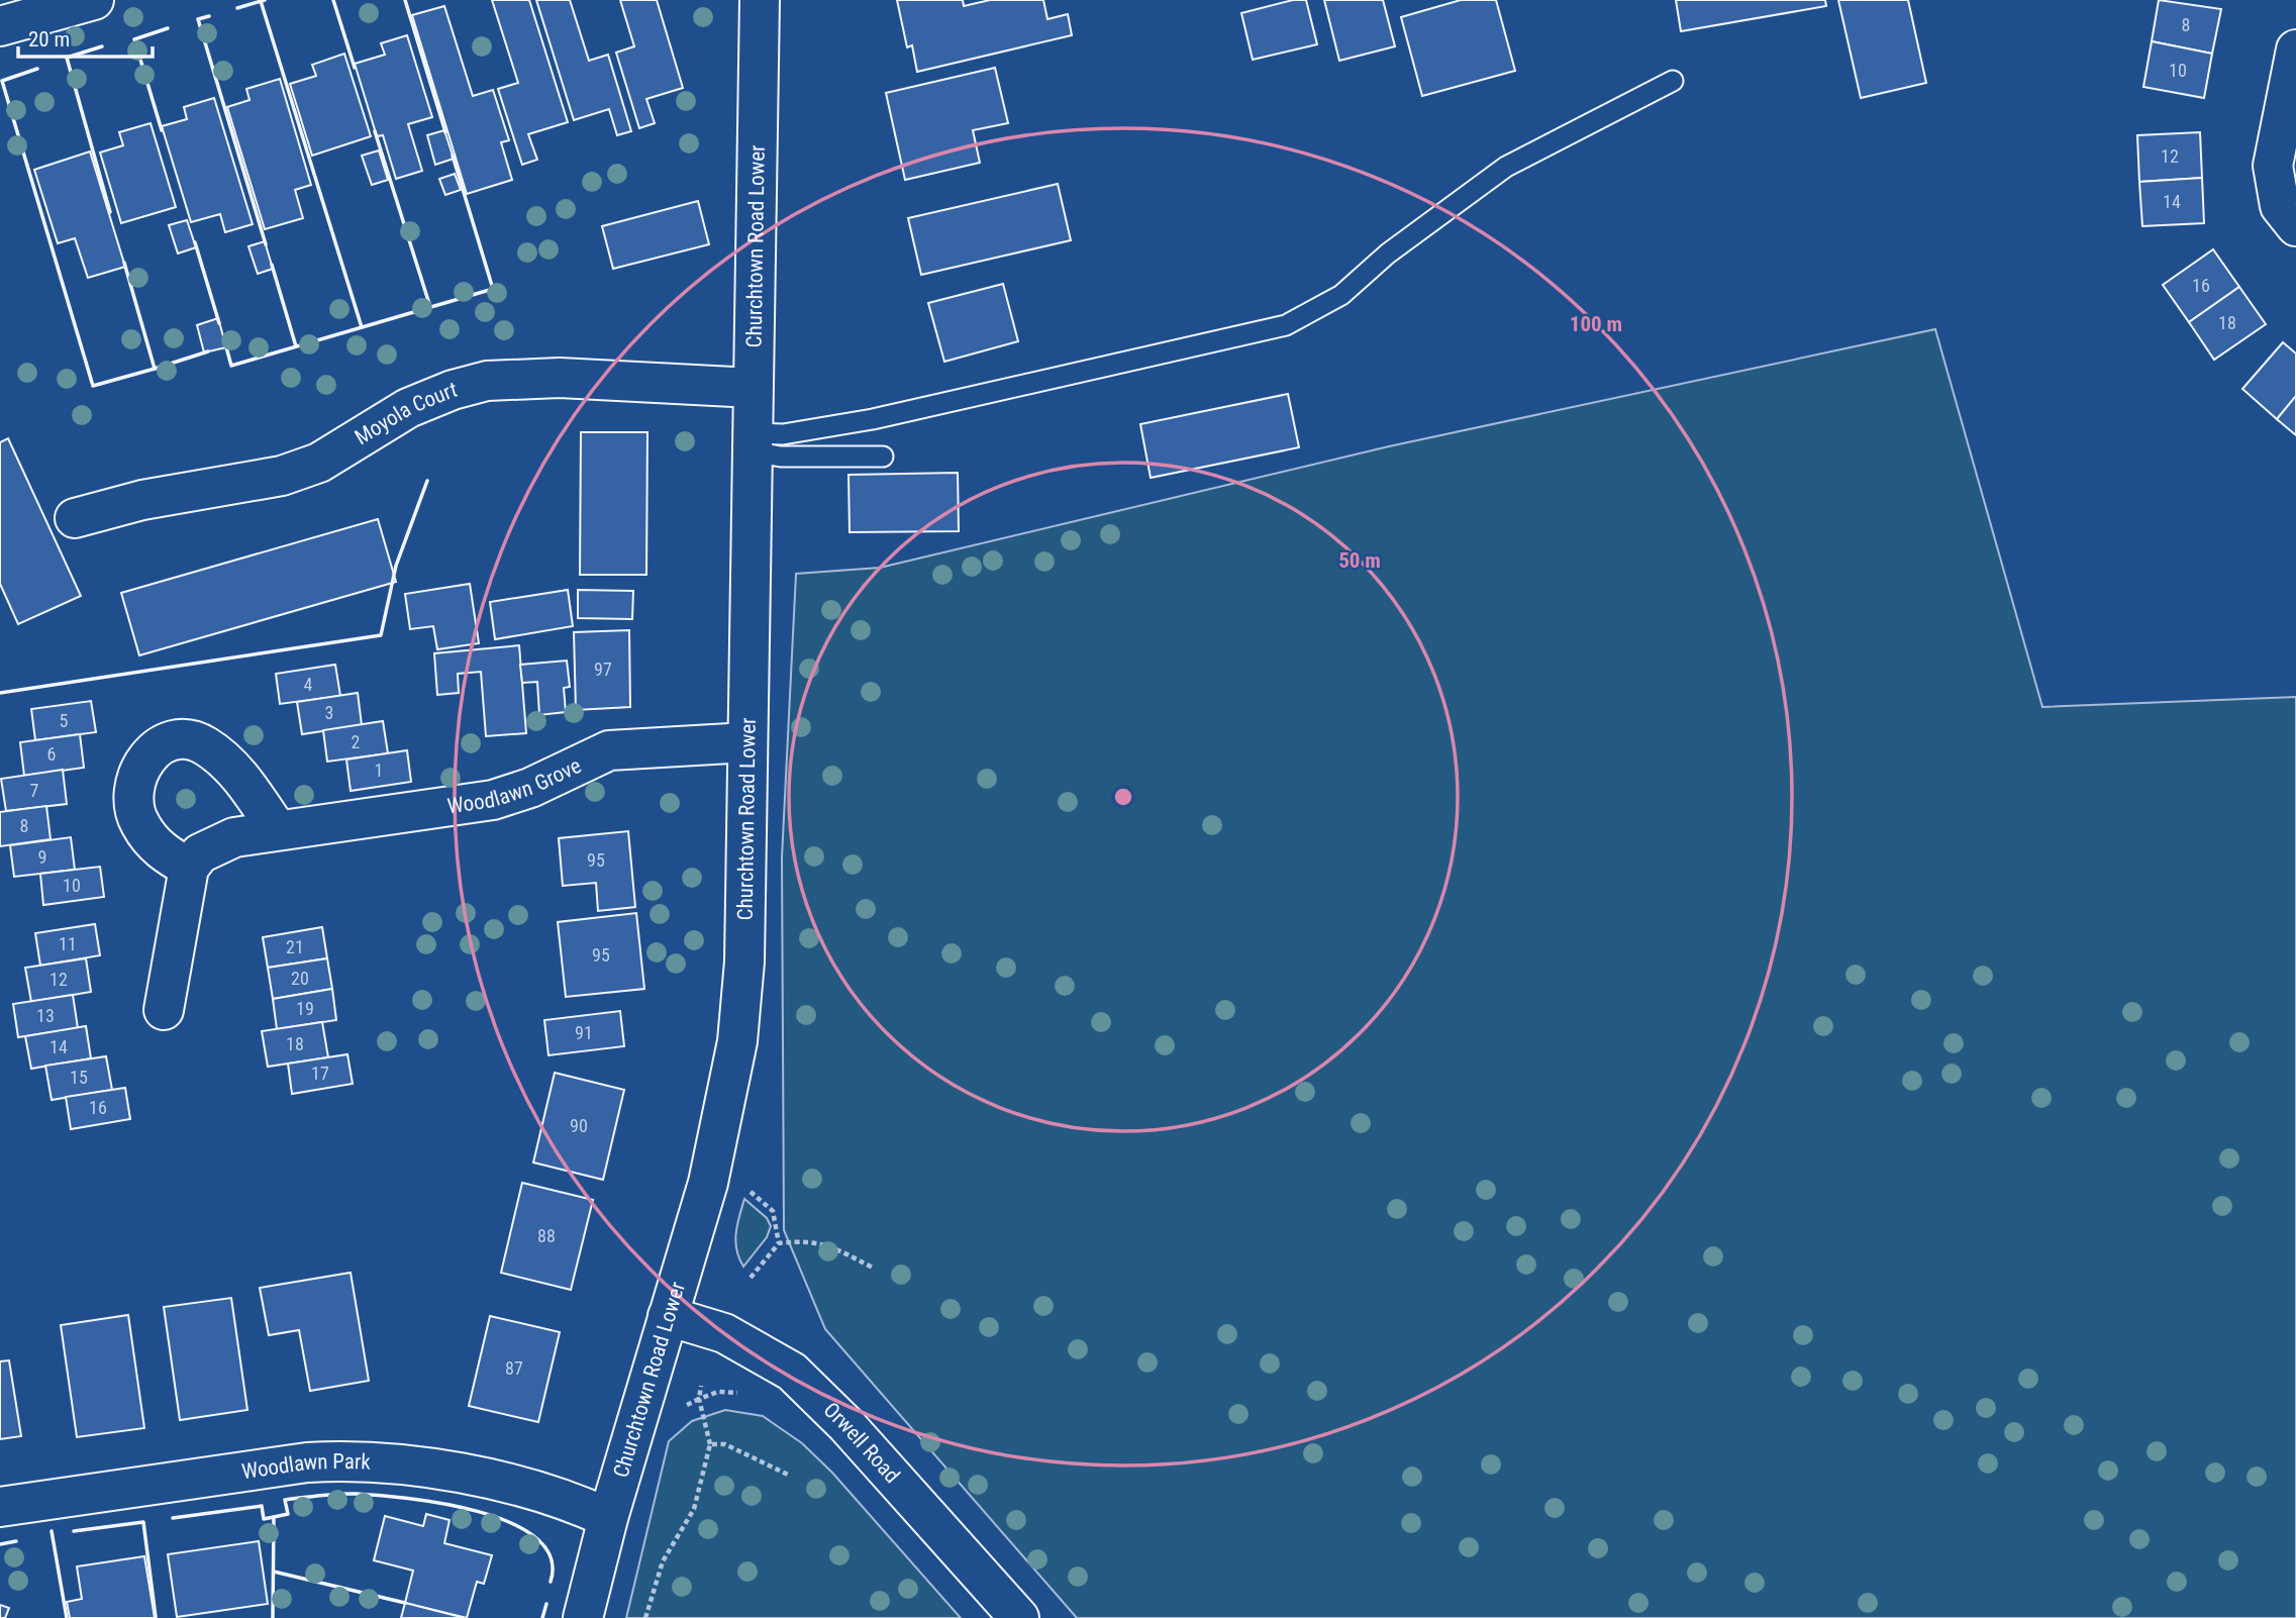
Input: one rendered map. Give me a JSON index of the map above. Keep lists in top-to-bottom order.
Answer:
{
  "streets": {
    "street": [
      "Churchtown Road Lower",
      "Moyola Court",
      "Woodlawn Grove",
      "Orwell Road",
      "Woodlawn Park"
    ]
  },
  "crossings": [
    ["Churchtown Road Lower", "Moyola Court"],
    ["Churchtown Road Lower", "Woodlawn Grove"],
    ["Churchtown Road Lower", "Orwell Road"],
    ["Churchtown Road Lower", "Woodlawn Park"]
  ],
  "house_numbers": [
    "8",
    "10",
    "12",
    "14",
    "16",
    "18",
    "97",
    "4",
    "3",
    "5",
    "2",
    "6",
    "1",
    "7",
    "8",
    "9",
    "95",
    "10",
    "11",
    "21",
    "95",
    "20",
    "12",
    "19",
    "13",
    "91",
    "18",
    "14",
    "17",
    "15",
    "16",
    "90",
    "88",
    "87"
  ],
  "scale_bar": "20 m",
  "rings": ["100 m", "50 m"]
}
